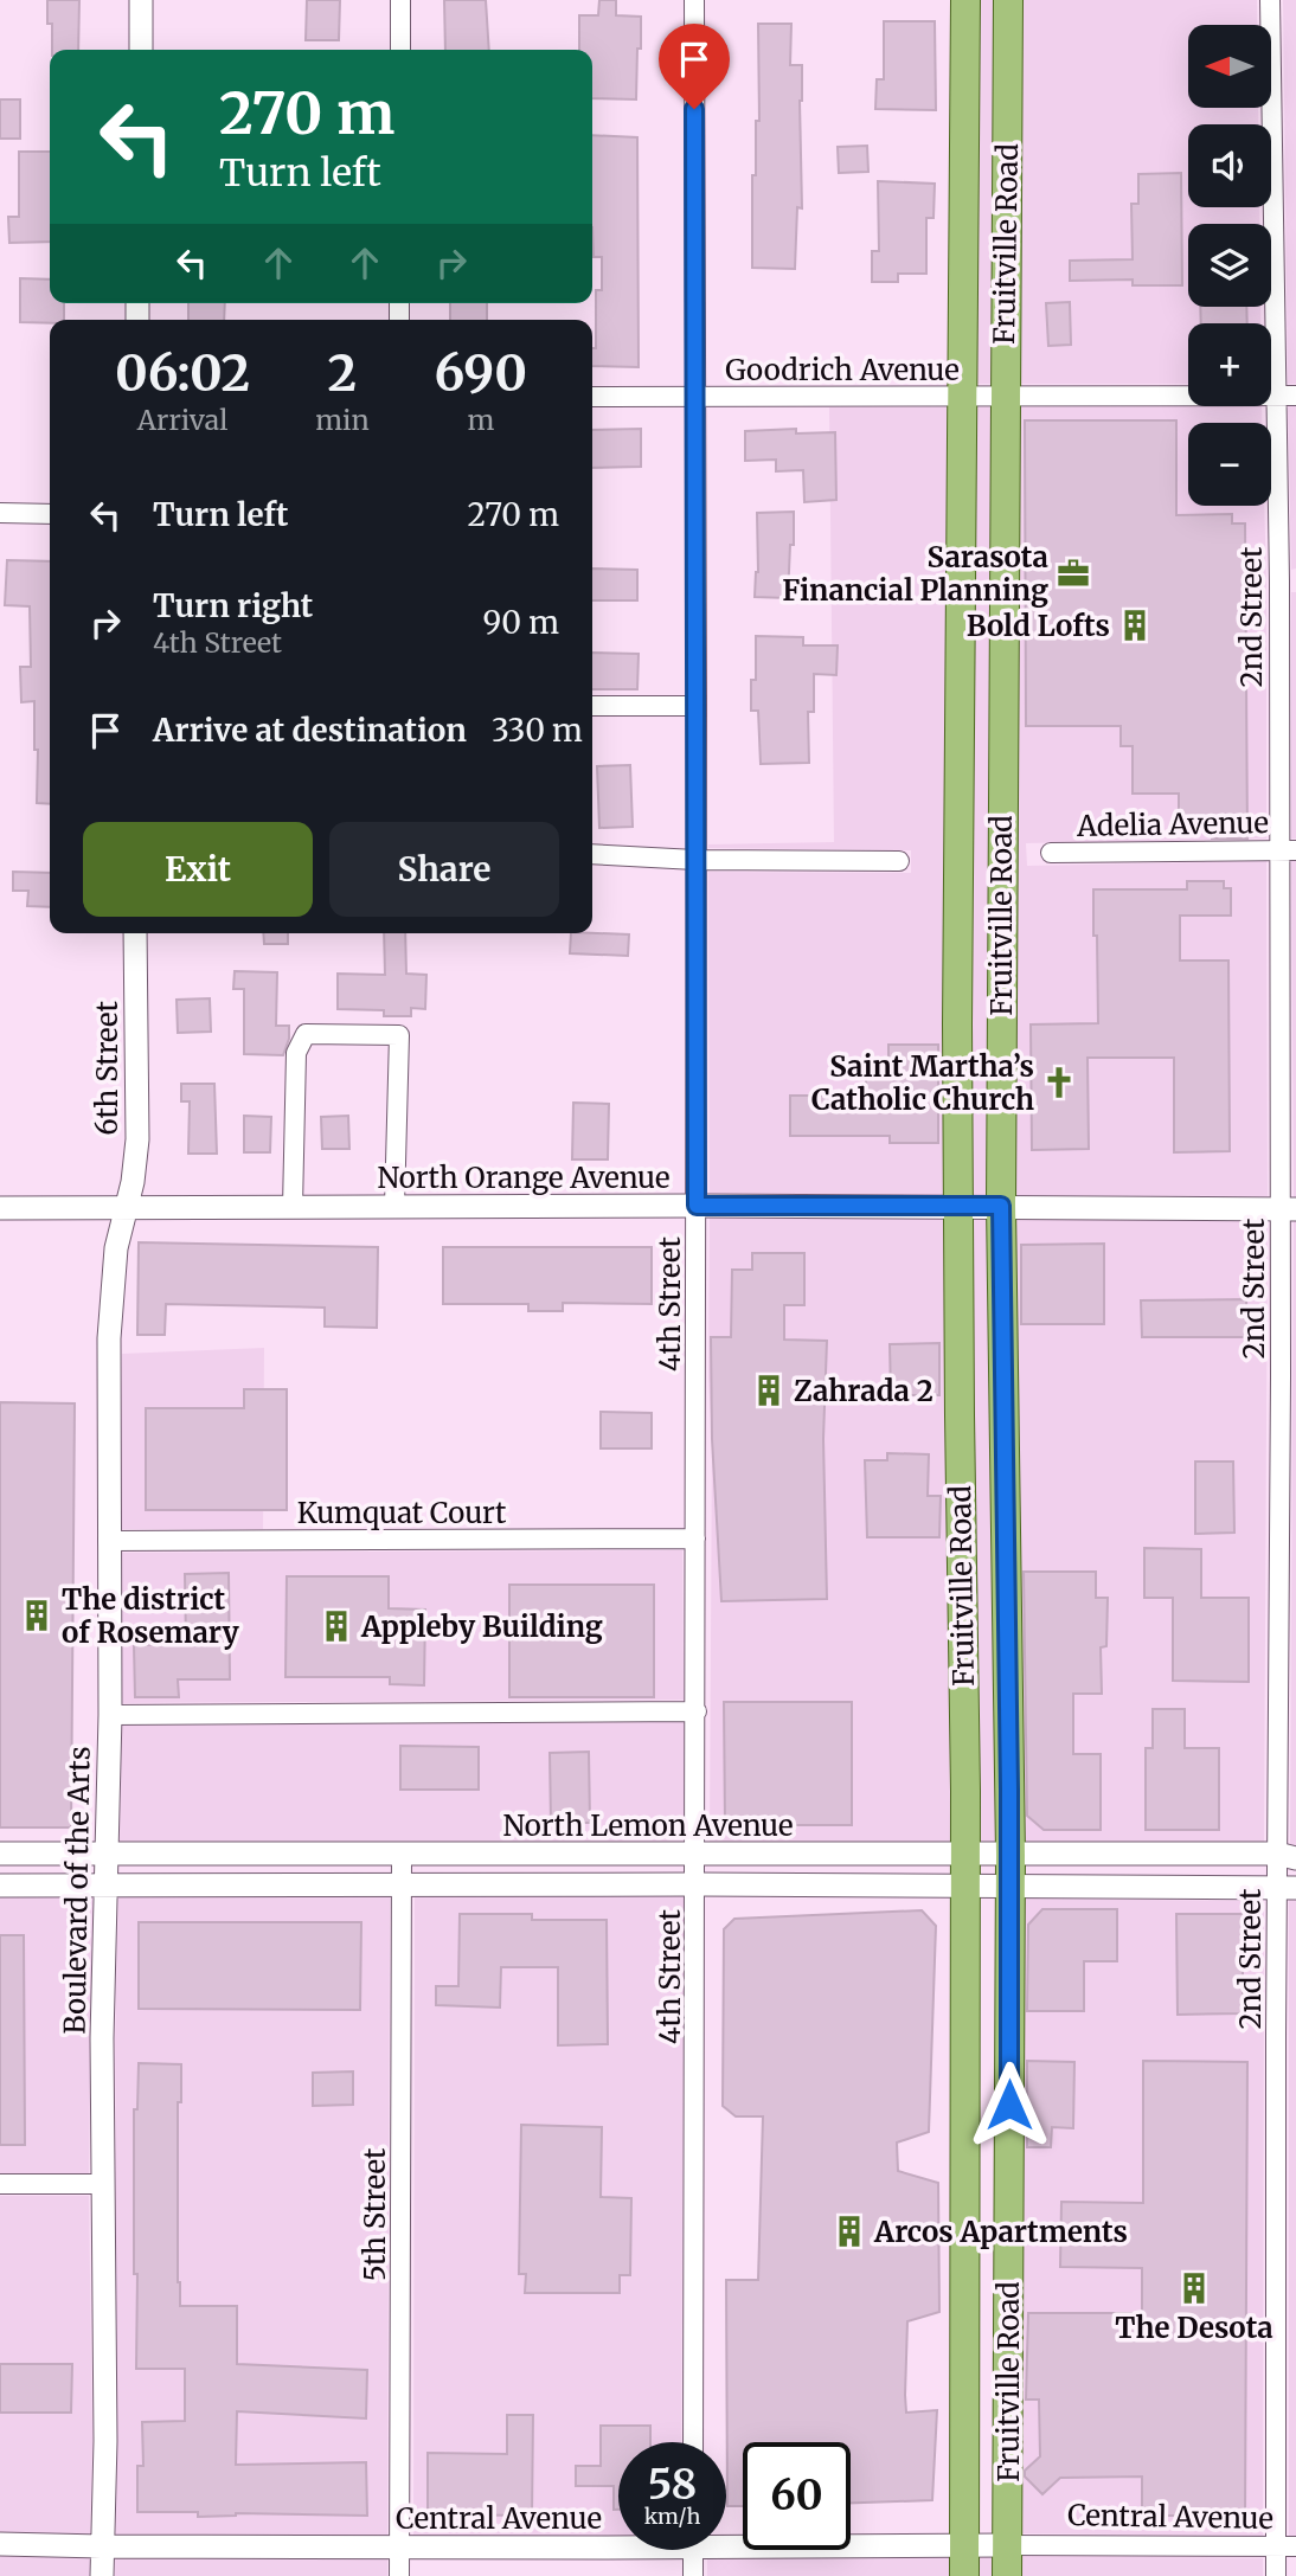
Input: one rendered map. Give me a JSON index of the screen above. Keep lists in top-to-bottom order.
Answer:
{
  "streets": {
    "main road": ["Fruitville Road"],
    "street": [
      "Goodrich Avenue",
      "2nd Street",
      "Adelia Avenue",
      "6th Street",
      "North Orange Avenue",
      "4th Street",
      "Kumquat Court",
      "North Lemon Avenue",
      "Boulevard of the Arts",
      "5th Street",
      "Central Avenue"
    ]
  },
  "crossings": [
    ["Fruitville Road", "Goodrich Avenue"],
    ["Fruitville Road", "North Orange Avenue"],
    ["Fruitville Road", "North Lemon Avenue"],
    ["Fruitville Road", "Central Avenue"],
    ["Goodrich Avenue", "2nd Street"],
    ["Goodrich Avenue", "4th Street"],
    ["2nd Street", "Adelia Avenue"],
    ["2nd Street", "North Orange Avenue"],
    ["2nd Street", "North Lemon Avenue"],
    ["2nd Street", "Central Avenue"],
    ["6th Street", "North Orange Avenue"],
    ["6th Street", "Boulevard of the Arts"],
    ["North Orange Avenue", "4th Street"],
    ["North Orange Avenue", "Boulevard of the Arts"],
    ["4th Street", "Kumquat Court"],
    ["4th Street", "North Lemon Avenue"],
    ["Kumquat Court", "Boulevard of the Arts"],
    ["North Lemon Avenue", "Boulevard of the Arts"],
    ["North Lemon Avenue", "5th Street"],
    ["Boulevard of the Arts", "Central Avenue"],
    ["5th Street", "Central Avenue"]
  ],
  "places": {
    "office": ["Sarasota Financial Planning"],
    "building": [
      "Bold Lofts",
      "Zahrada 2",
      "The district of Rosemary",
      "Appleby Building",
      "Arcos Apartments",
      "The Desota"
    ],
    "church": ["Saint Martha’s Catholic Church"]
  },
  "north": "left",
  "page": {
    "map_buttons": ["+", "−"],
    "turn": ["270 m", "Turn left"],
    "eta": [
      "06:02",
      "Arrival",
      "2",
      "min",
      "690",
      "m"
    ],
    "list": [
      {
        "name": "Turn left",
        "value": "270 m"
      },
      {
        "name": "Turn right",
        "note": "4th Street",
        "value": "90 m"
      },
      {
        "name": "Arrive at destination",
        "value": "330 m"
      }
    ],
    "buttons": ["Exit", "Share"],
    "speed": "58 km/h",
    "limit": "60"
  }
}
